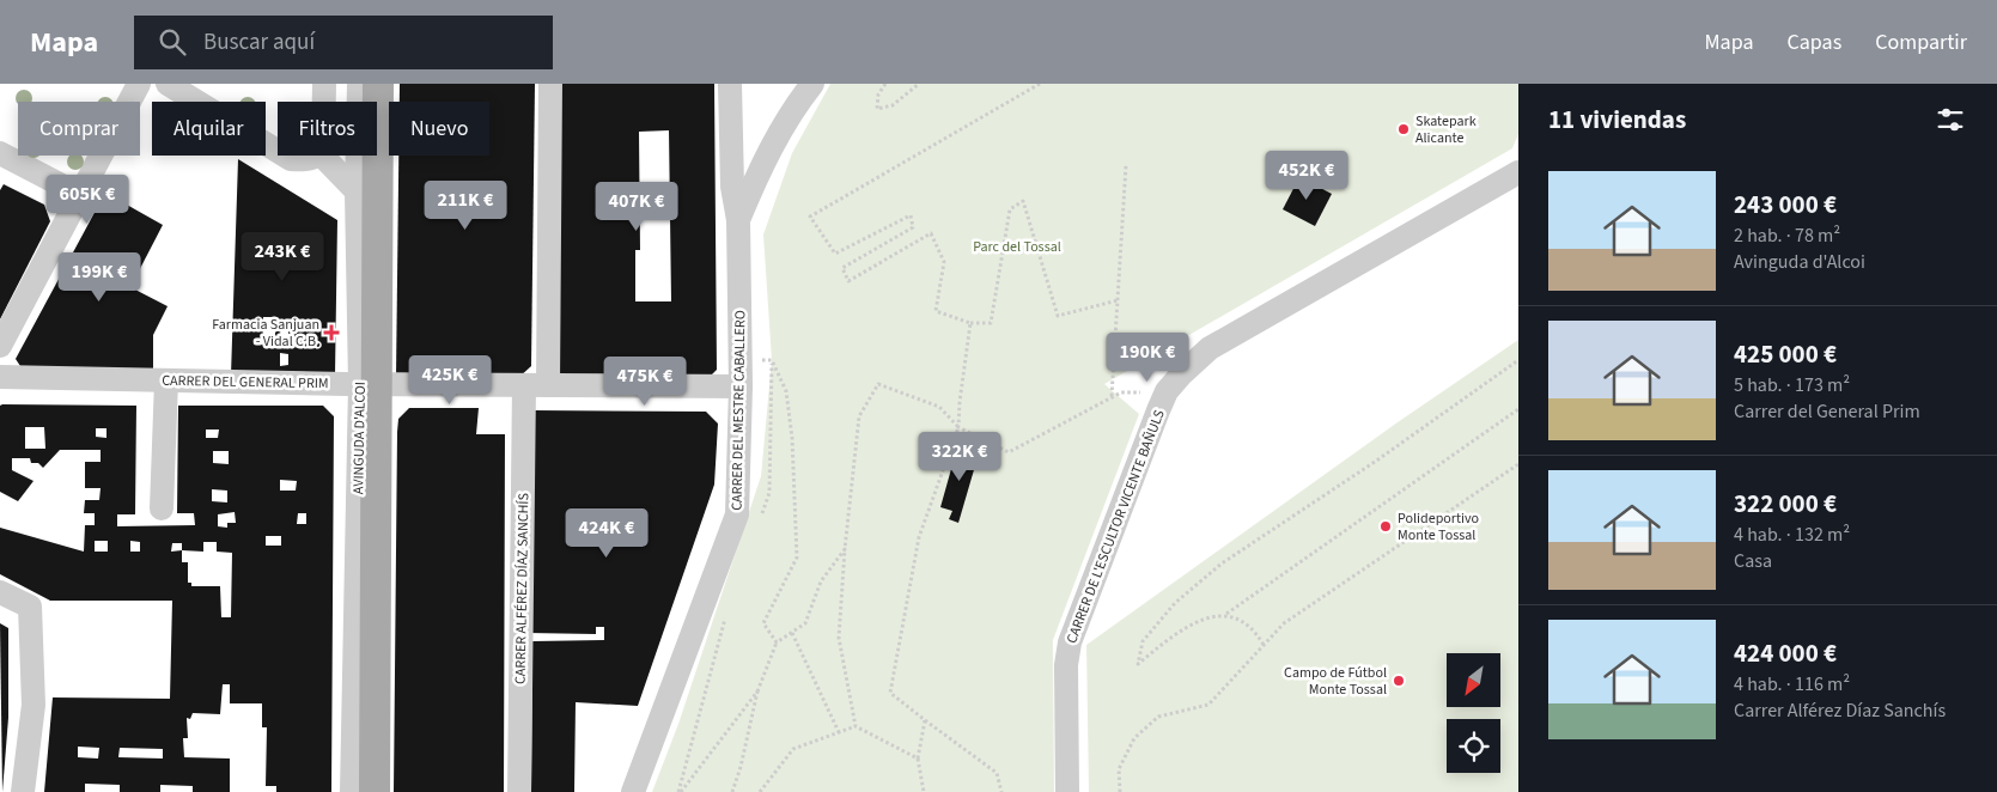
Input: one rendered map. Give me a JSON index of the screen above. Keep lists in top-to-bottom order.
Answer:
{
  "streets": {
    "main road": ["AVINGUDA D'ALCOI"],
    "street": [
      "CARRER DEL GENERAL PRIM",
      "CARRER DEL MESTRE CABALLERO",
      "CARRER DE L'ESCULTOR VICENTE BAÑULS",
      "CARRER ALFÉREZ DÍAZ SANCHÍS"
    ]
  },
  "crossings": [
    ["CARRER DEL GENERAL PRIM", "CARRER DEL MESTRE CABALLERO"],
    ["CARRER DEL GENERAL PRIM", "AVINGUDA D'ALCOI"],
    ["CARRER DEL GENERAL PRIM", "CARRER ALFÉREZ DÍAZ SANCHÍS"]
  ],
  "parks": ["Parc del Tossal"],
  "places": {
    "other": ["Skatepark Alicante", "Polideportivo Monte Tossal", "Campo de Fútbol Monte Tossal"],
    "health": ["Farmacia Sanjuan - Vidal C.B."]
  },
  "north": "bottom left",
  "page": {
    "header": "Mapa",
    "search": "Buscar aquí",
    "nav": ["Mapa", "Capas", "Compartir"],
    "heading": "11 viviendas",
    "chip": [
      "Comprar",
      "Alquilar",
      "Filtros",
      "Nuevo"
    ],
    "price": [
      "452K €",
      "605K €",
      "211K €",
      "407K €",
      "243K €",
      "199K €",
      "190K €",
      "425K €",
      "475K €",
      "322K €",
      "424K €"
    ],
    "list": [
      {
        "name": "243 000 €",
        "note": "2 hab. · 78 m² · Avinguda d'Alcoi"
      },
      {
        "name": "425 000 €",
        "note": "5 hab. · 173 m² · Carrer del General Prim"
      },
      {
        "name": "322 000 €",
        "note": "4 hab. · 132 m² · Casa"
      },
      {
        "name": "424 000 €",
        "note": "4 hab. · 116 m² · Carrer Alférez Díaz Sanchís"
      }
    ]
  }
}
